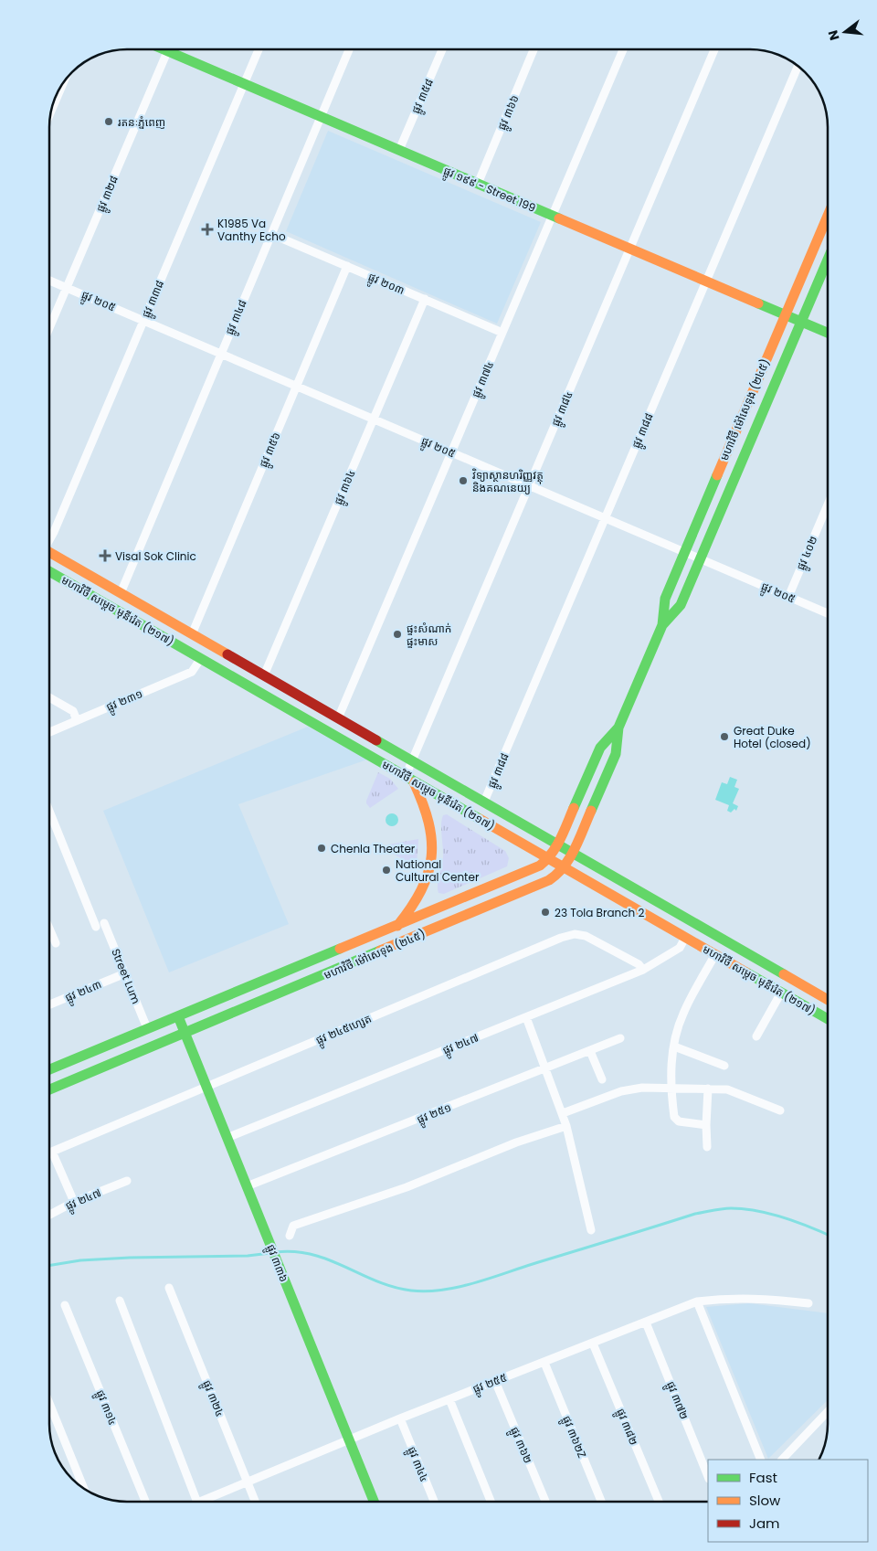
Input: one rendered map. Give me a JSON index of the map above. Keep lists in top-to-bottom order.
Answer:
{
  "streets": {
    "main road": [
      "ផ្លូវ ១៩៩ - Street 199",
      "មហាវិថី ម៉ៅសេទុង (២៤៥)",
      "មហាវិថី សម្តេច មុនីរ៉េត (២១៧)",
      "ផ្លូវ ៣៣៦"
    ],
    "street": [
      "ផ្លូវ ៣៥៨",
      "ផ្លូវ ៣៦៦",
      "ផ្លូវ ៣២៨",
      "ផ្លូវ ២០៣",
      "ផ្លូវ ៣៣៨",
      "ផ្លូវ ២០៥",
      "ផ្លូវ ៣៤៨",
      "ផ្លូវ ៣៧៤",
      "ផ្លូវ ៣៨៤",
      "ផ្លូវ ៣៨៨",
      "ផ្លូវ ៣៥៦",
      "ផ្លូវ ៣៦៤",
      "ផ្លូវ ៤០២",
      "ផ្លូវ ២៣១",
      "Street Lum",
      "ផ្លូវ ២៤៣",
      "ផ្លូវ ២៤៥ហ្សេត",
      "ផ្លូវ ២៤៧",
      "ផ្លូវ ២៥១",
      "ផ្លូវ ២៥៥",
      "ផ្លូវ ៣២៤",
      "ផ្លូវ ៣៧២",
      "ផ្លូវ ៣១៤",
      "ផ្លូវ ៣៨២",
      "ផ្លូវ ៣៦២Z",
      "ផ្លូវ ៣៦២",
      "ផ្លូវ ៣៤៤"
    ]
  },
  "crossings": [
    ["ផ្លូវ ៣៥៨", "ផ្លូវ ១៩៩ - Street 199"],
    ["ផ្លូវ ៣៦៦", "ផ្លូវ ១៩៩ - Street 199"],
    ["ផ្លូវ ១៩៩ - Street 199", "ផ្លូវ ៣២៨"],
    ["ផ្លូវ ១៩៩ - Street 199", "ផ្លូវ ៣៣៨"],
    ["ផ្លូវ ១៩៩ - Street 199", "ផ្លូវ ៣៤៨"],
    ["ផ្លូវ ១៩៩ - Street 199", "ផ្លូវ ៣៧៤"],
    ["ផ្លូវ ១៩៩ - Street 199", "ផ្លូវ ៣៨៤"],
    ["ផ្លូវ ១៩៩ - Street 199", "មហាវិថី ម៉ៅសេទុង (២៤៥)"],
    ["ផ្លូវ ១៩៩ - Street 199", "ផ្លូវ ៣៨៨"],
    ["ផ្លូវ ៣២៨", "ផ្លូវ ២០៥"],
    ["ផ្លូវ ២០៣", "ផ្លូវ ៣៤៨"],
    ["ផ្លូវ ២០៣", "ផ្លូវ ៣៧៤"],
    ["ផ្លូវ ២០៣", "ផ្លូវ ៣៥៦"],
    ["ផ្លូវ ២០៣", "ផ្លូវ ៣៦៤"],
    ["ផ្លូវ ៣៣៨", "ផ្លូវ ២០៥"],
    ["ផ្លូវ ២០៥", "ផ្លូវ ៣៤៨"],
    ["ផ្លូវ ២០៥", "ផ្លូវ ៣៧៤"],
    ["ផ្លូវ ២០៥", "ផ្លូវ ៣៨៤"],
    ["ផ្លូវ ២០៥", "មហាវិថី ម៉ៅសេទុង (២៤៥)"],
    ["ផ្លូវ ២០៥", "ផ្លូវ ៣៨៨"],
    ["ផ្លូវ ២០៥", "ផ្លូវ ៣៥៦"],
    ["ផ្លូវ ២០៥", "ផ្លូវ ៣៦៤"],
    ["ផ្លូវ ២០៥", "ផ្លូវ ៤០២"],
    ["ផ្លូវ ៣៤៨", "មហាវិថី សម្តេច មុនីរ៉េត (២១៧)"],
    ["ផ្លូវ ៣៧៤", "មហាវិថី សម្តេច មុនីរ៉េត (២១៧)"],
    ["ផ្លូវ ៣៨៤", "មហាវិថី សម្តេច មុនីរ៉េត (២១៧)"],
    ["មហាវិថី ម៉ៅសេទុង (២៤៥)", "មហាវិថី សម្តេច មុនីរ៉េត (២១៧)"],
    ["មហាវិថី ម៉ៅសេទុង (២៤៥)", "Street Lum"],
    ["មហាវិថី ម៉ៅសេទុង (២៤៥)", "ផ្លូវ ៣៣៦"],
    ["ផ្លូវ ៣៨៨", "មហាវិថី សម្តេច មុនីរ៉េត (២១៧)"],
    ["ផ្លូវ ៣៥៦", "មហាវិថី សម្តេច មុនីរ៉េត (២១៧)"],
    ["ផ្លូវ ៣៦៤", "មហាវិថី សម្តេច មុនីរ៉េត (២១៧)"],
    ["មហាវិថី សម្តេច មុនីរ៉េត (២១៧)", "ផ្លូវ ២៣១"],
    ["មហាវិថី សម្តេច មុនីរ៉េត (២១៧)", "ផ្លូវ ២៤៧"],
    ["Street Lum", "ផ្លូវ ២៤៣"],
    ["ផ្លូវ ២៤៥ហ្សេត", "ផ្លូវ ២៤៧"],
    ["ផ្លូវ ២៤៥ហ្សេត", "ផ្លូវ ៣៣៦"],
    ["ផ្លូវ ២៤៧", "ផ្លូវ ៣៣៦"],
    ["ផ្លូវ ២៥១", "ផ្លូវ ៣៣៦"],
    ["ផ្លូវ ៣៣៦", "ផ្លូវ ២៥៥"],
    ["ផ្លូវ ២៥៥", "ផ្លូវ ៣២៤"],
    ["ផ្លូវ ២៥៥", "ផ្លូវ ៣៧២"],
    ["ផ្លូវ ២៥៥", "ផ្លូវ ៣៨២"],
    ["ផ្លូវ ២៥៥", "ផ្លូវ ៣៦២Z"],
    ["ផ្លូវ ២៥៥", "ផ្លូវ ៣៦២"],
    ["ផ្លូវ ២៥៥", "ផ្លូវ ៣៤៤"]
  ],
  "places": {
    "other": [
      "រតនៈភ្នំពេញ",
      "វិទ្យាស្ថានហរិញ្ញវត្ថុ និងគណនេយ្យ",
      "ផ្ទះសំណាក់ ផ្ទះមាស",
      "Great Duke Hotel (closed)",
      "Chenla Theater",
      "National Cultural Center",
      "23 Tola Branch 2"
    ],
    "health": ["K1985 Va Vanthy Echo", "Visal Sok Clinic"]
  },
  "legend": ["Fast", "Slow", "Jam"],
  "north": "left"
}
